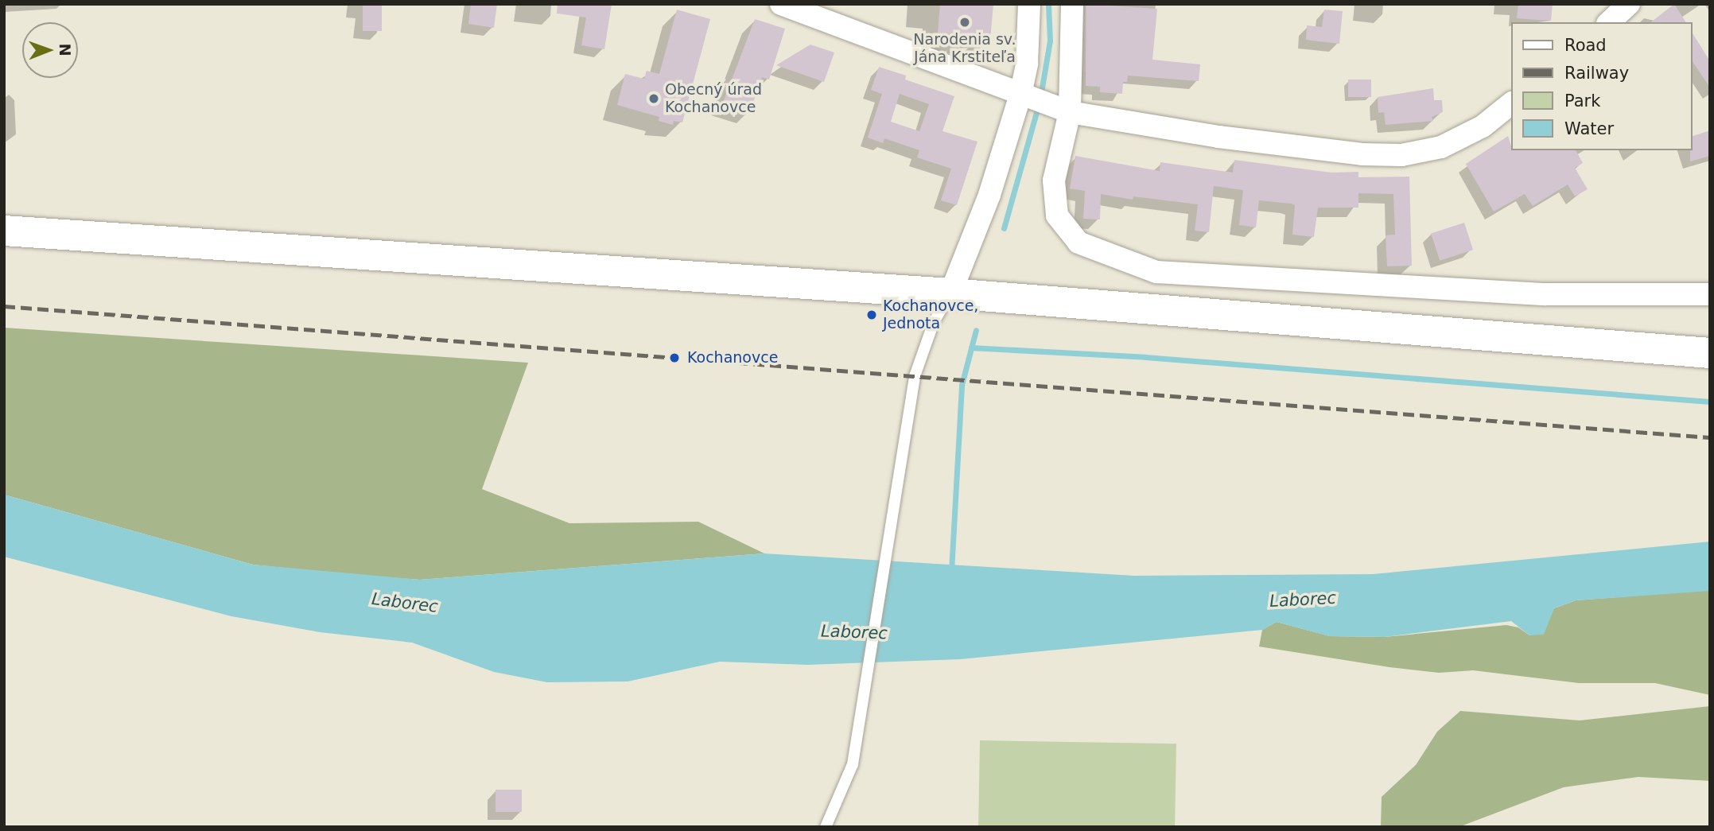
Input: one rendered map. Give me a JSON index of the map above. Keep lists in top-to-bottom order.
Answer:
{
  "water": ["Laborec"],
  "places": [
    "Narodenia sv. Jána Krstiteľa",
    "Obecný úrad Kochanovce",
    "Kochanovce, Jednota",
    "Kochanovce"
  ],
  "legend": [
    "Road",
    "Railway",
    "Park",
    "Water"
  ],
  "north": "right"
}
